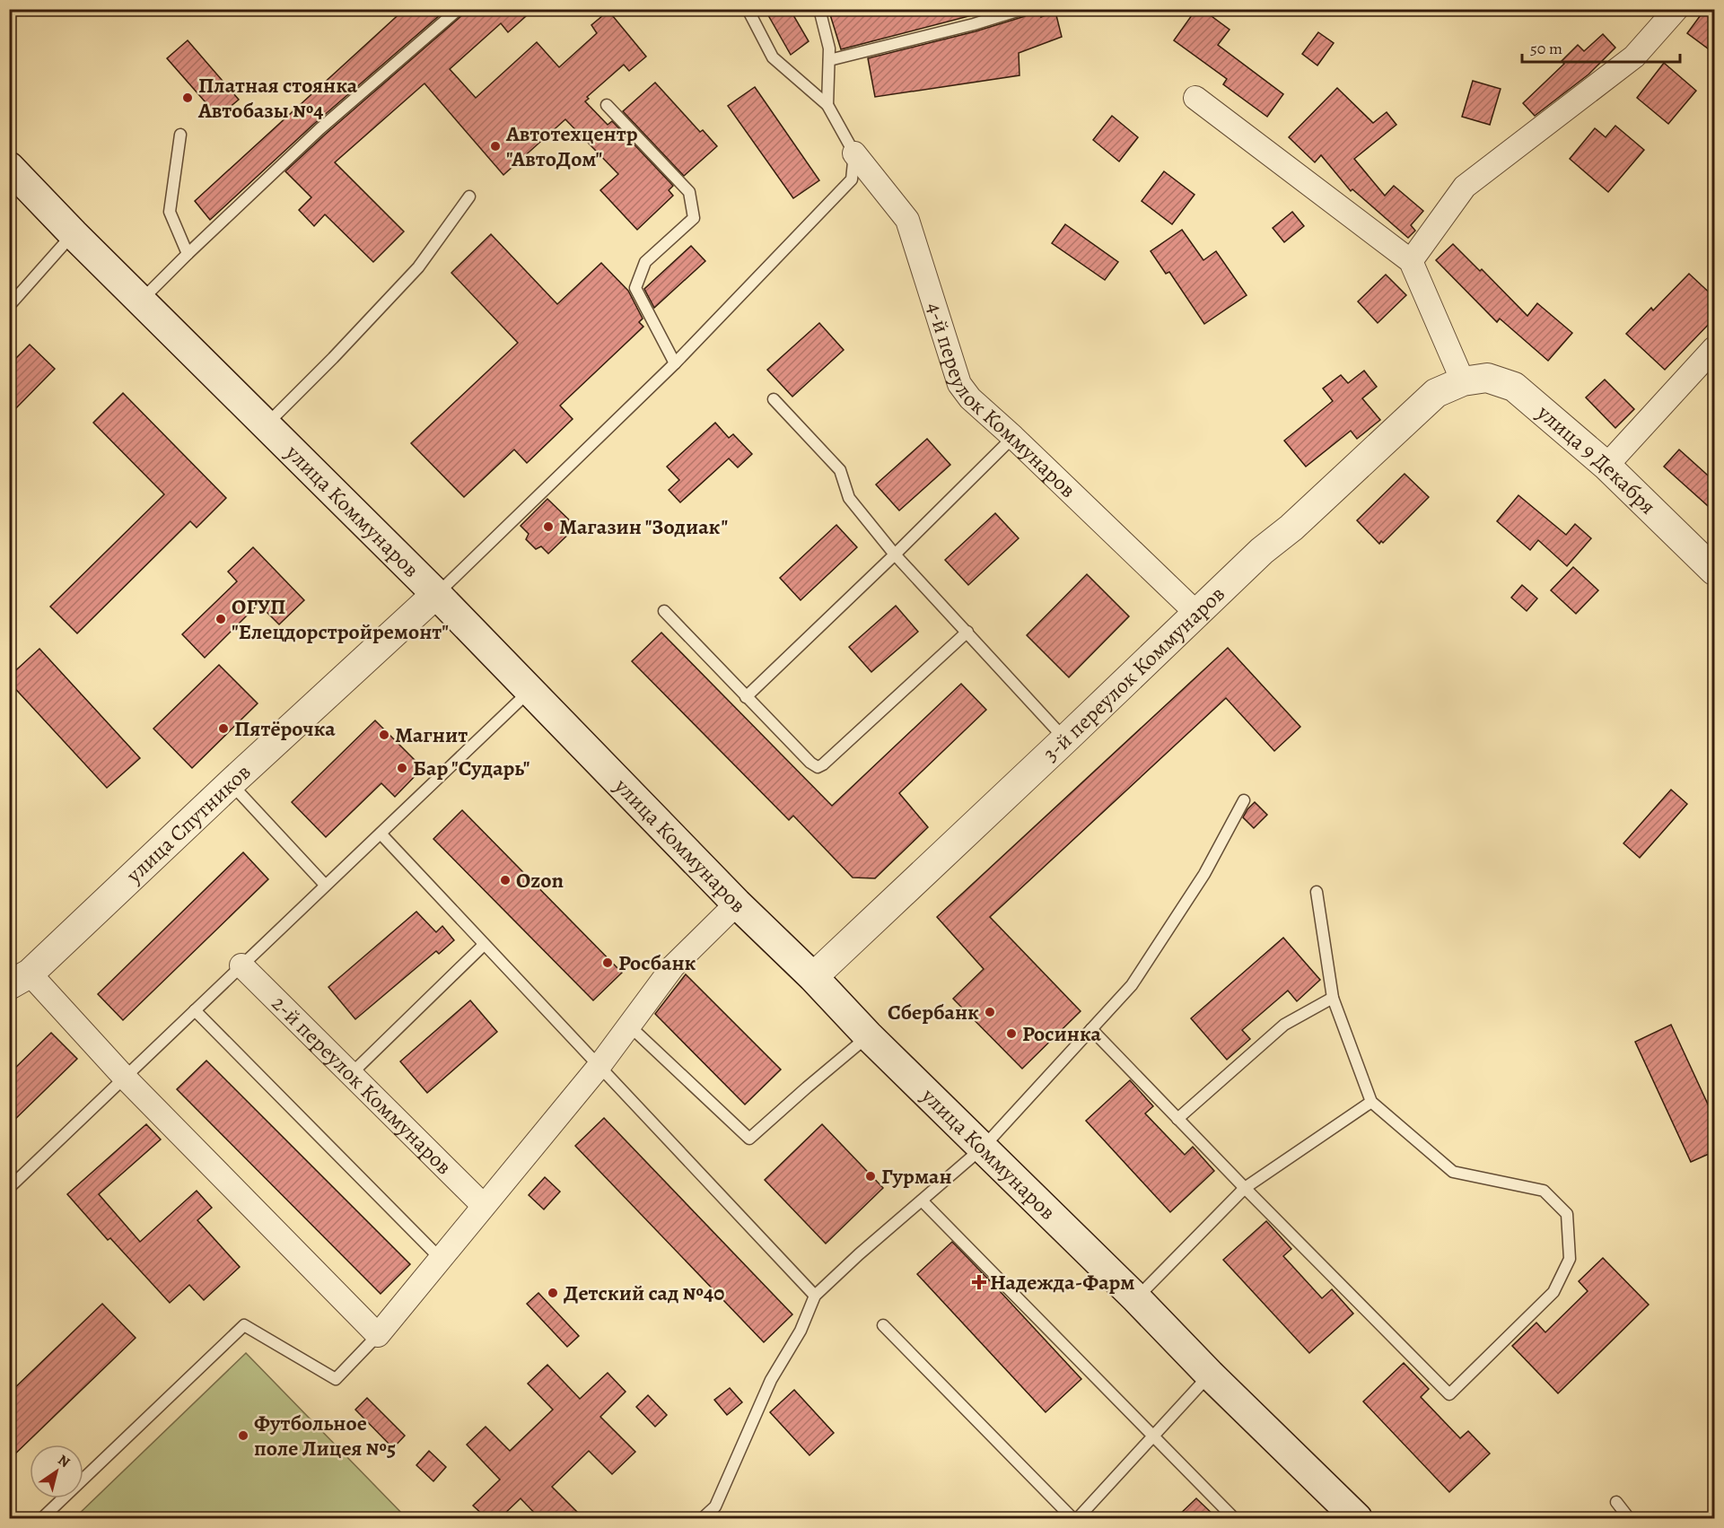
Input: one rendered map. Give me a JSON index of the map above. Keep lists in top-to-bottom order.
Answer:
{
  "streets": {
    "main road": ["улица Коммунаров"],
    "street": [
      "4-й переулок Коммунаров",
      "улица 9 Декабря",
      "3-й переулок Коммунаров",
      "улица Спутников",
      "2-й переулок Коммунаров"
    ]
  },
  "crossings": [
    ["4-й переулок Коммунаров", "3-й переулок Коммунаров"],
    ["улица 9 Декабря", "3-й переулок Коммунаров"],
    ["улица Коммунаров", "3-й переулок Коммунаров"],
    ["улица Коммунаров", "улица Спутников"]
  ],
  "places": {
    "other": [
      "Платная стоянка Автобазы №4",
      "Автотехцентр \"АвтоДом\"",
      "Магазин \"Зодиак\"",
      "ОГУП \"Елецдорстройремонт\"",
      "Пятёрочка",
      "Магнит",
      "Бар \"Сударь\"",
      "Ozon",
      "Росбанк",
      "Сбербанк",
      "Росинка",
      "Гурман",
      "Детский сад №40",
      "Футбольное поле Лицея №5"
    ],
    "health": ["Надежда-Фарм"]
  },
  "scale_bar": "50 m",
  "north": "top right"
}
